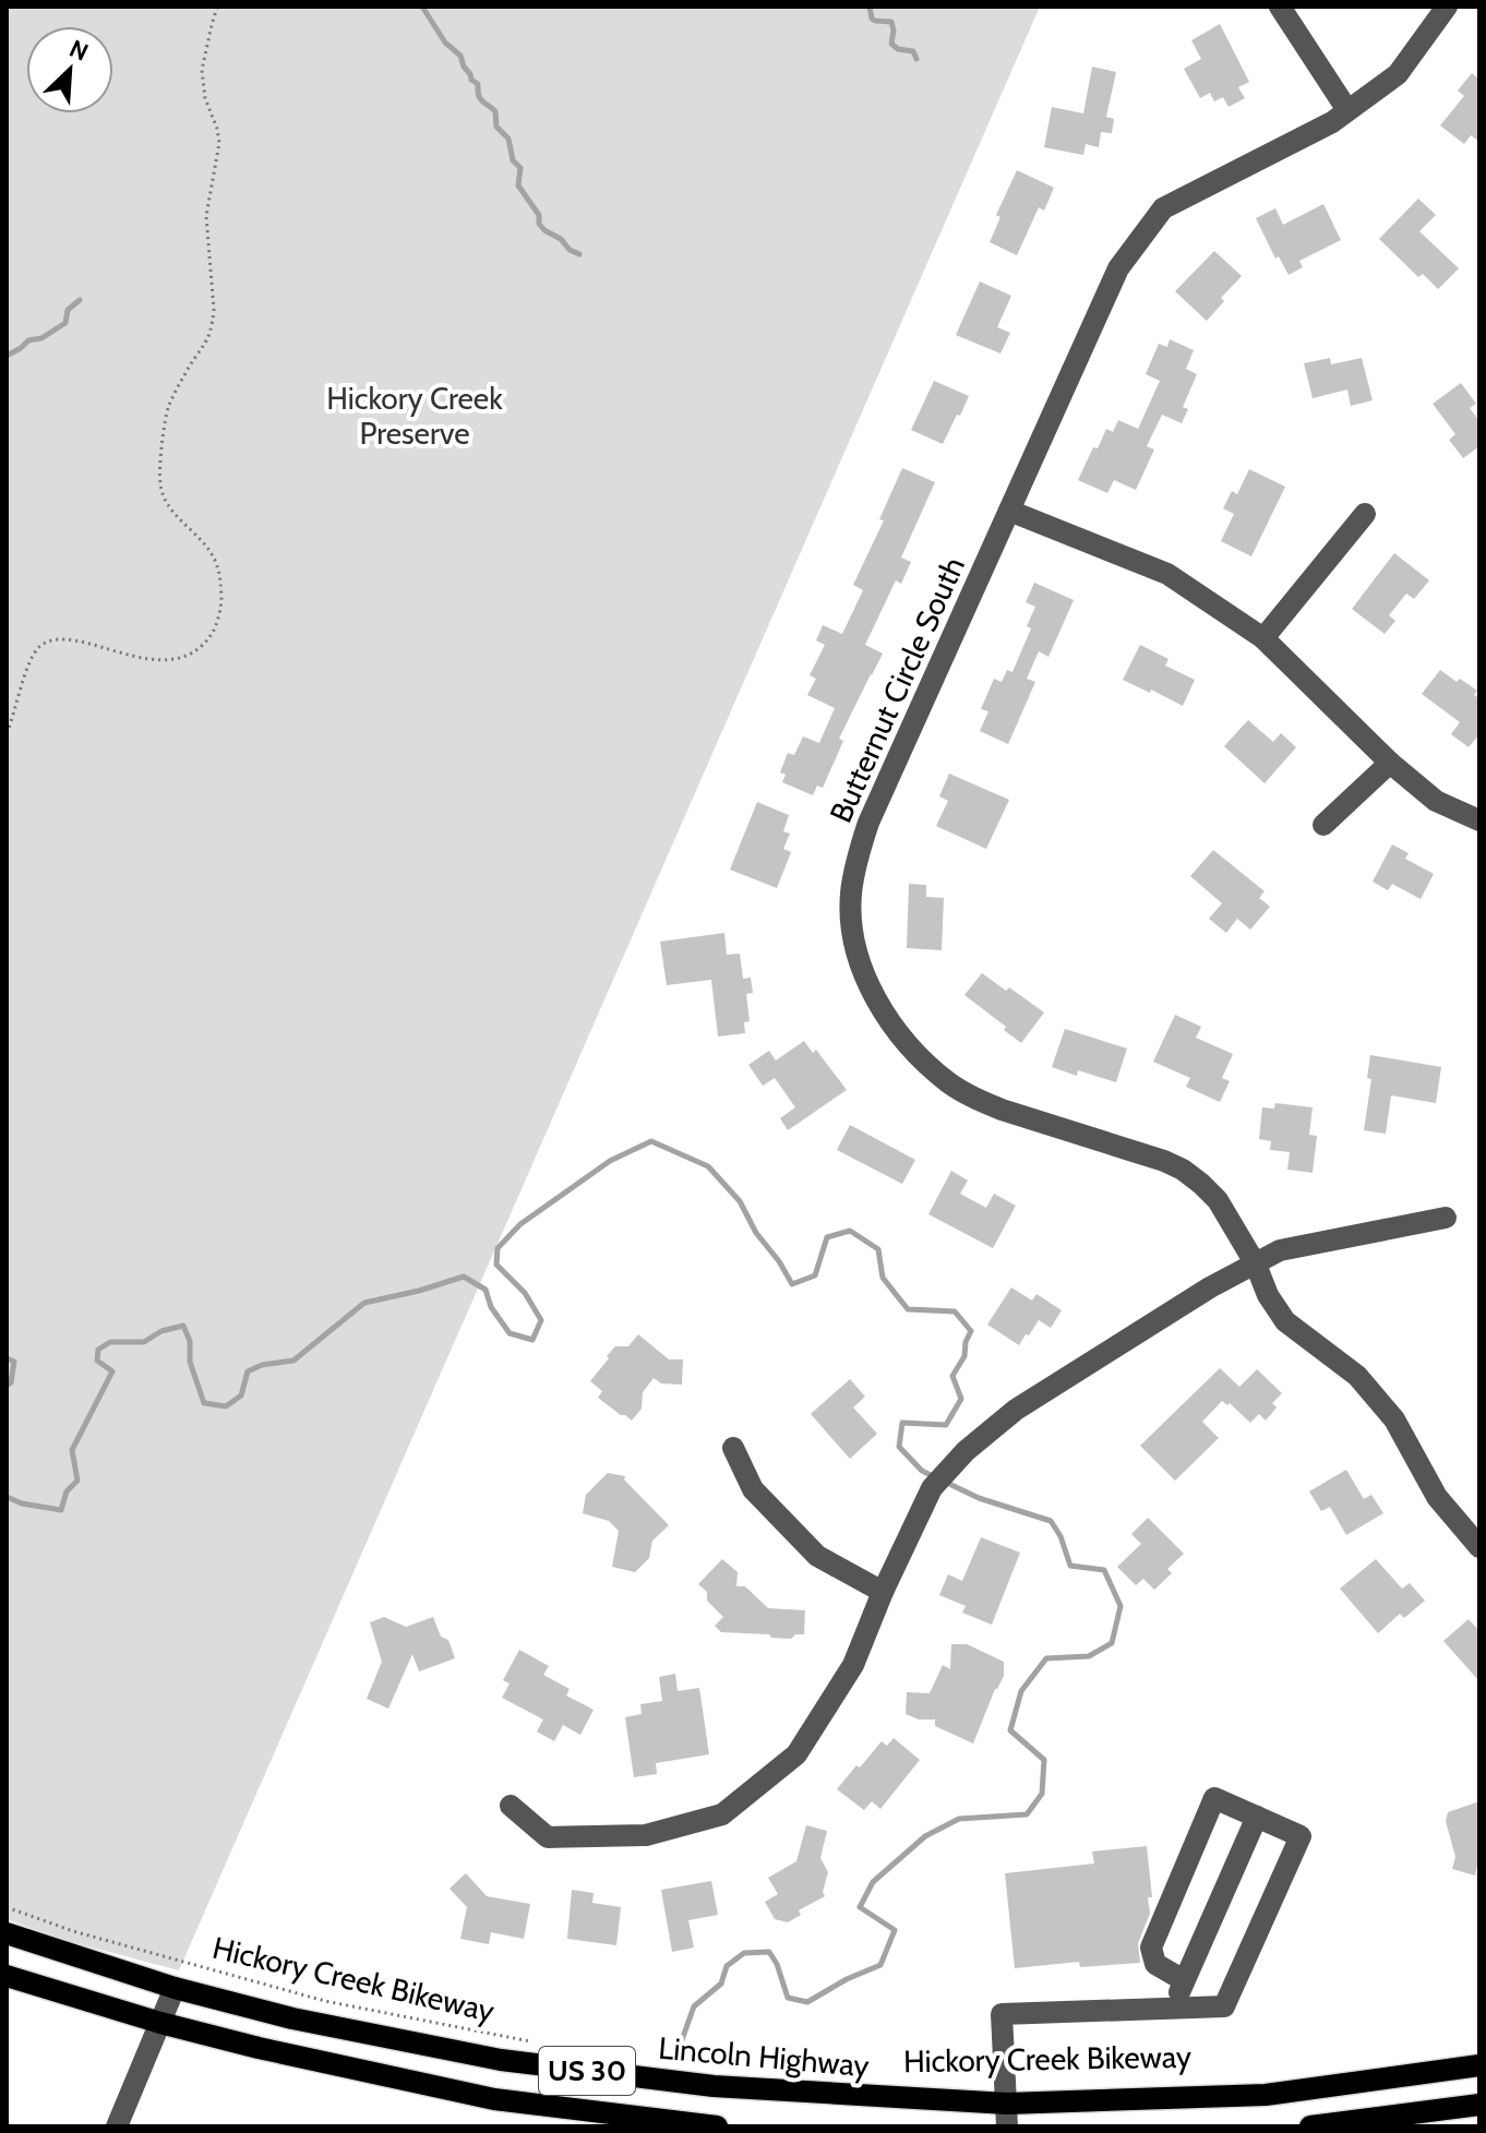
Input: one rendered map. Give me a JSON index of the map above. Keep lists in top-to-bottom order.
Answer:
{
  "streets": {
    "main road": ["Lincoln Highway", "US 30"],
    "street": ["Butternut Circle South"],
    "path": ["Hickory Creek Bikeway"]
  },
  "parks": ["Hickory Creek Preserve"],
  "north": "top right"
}
